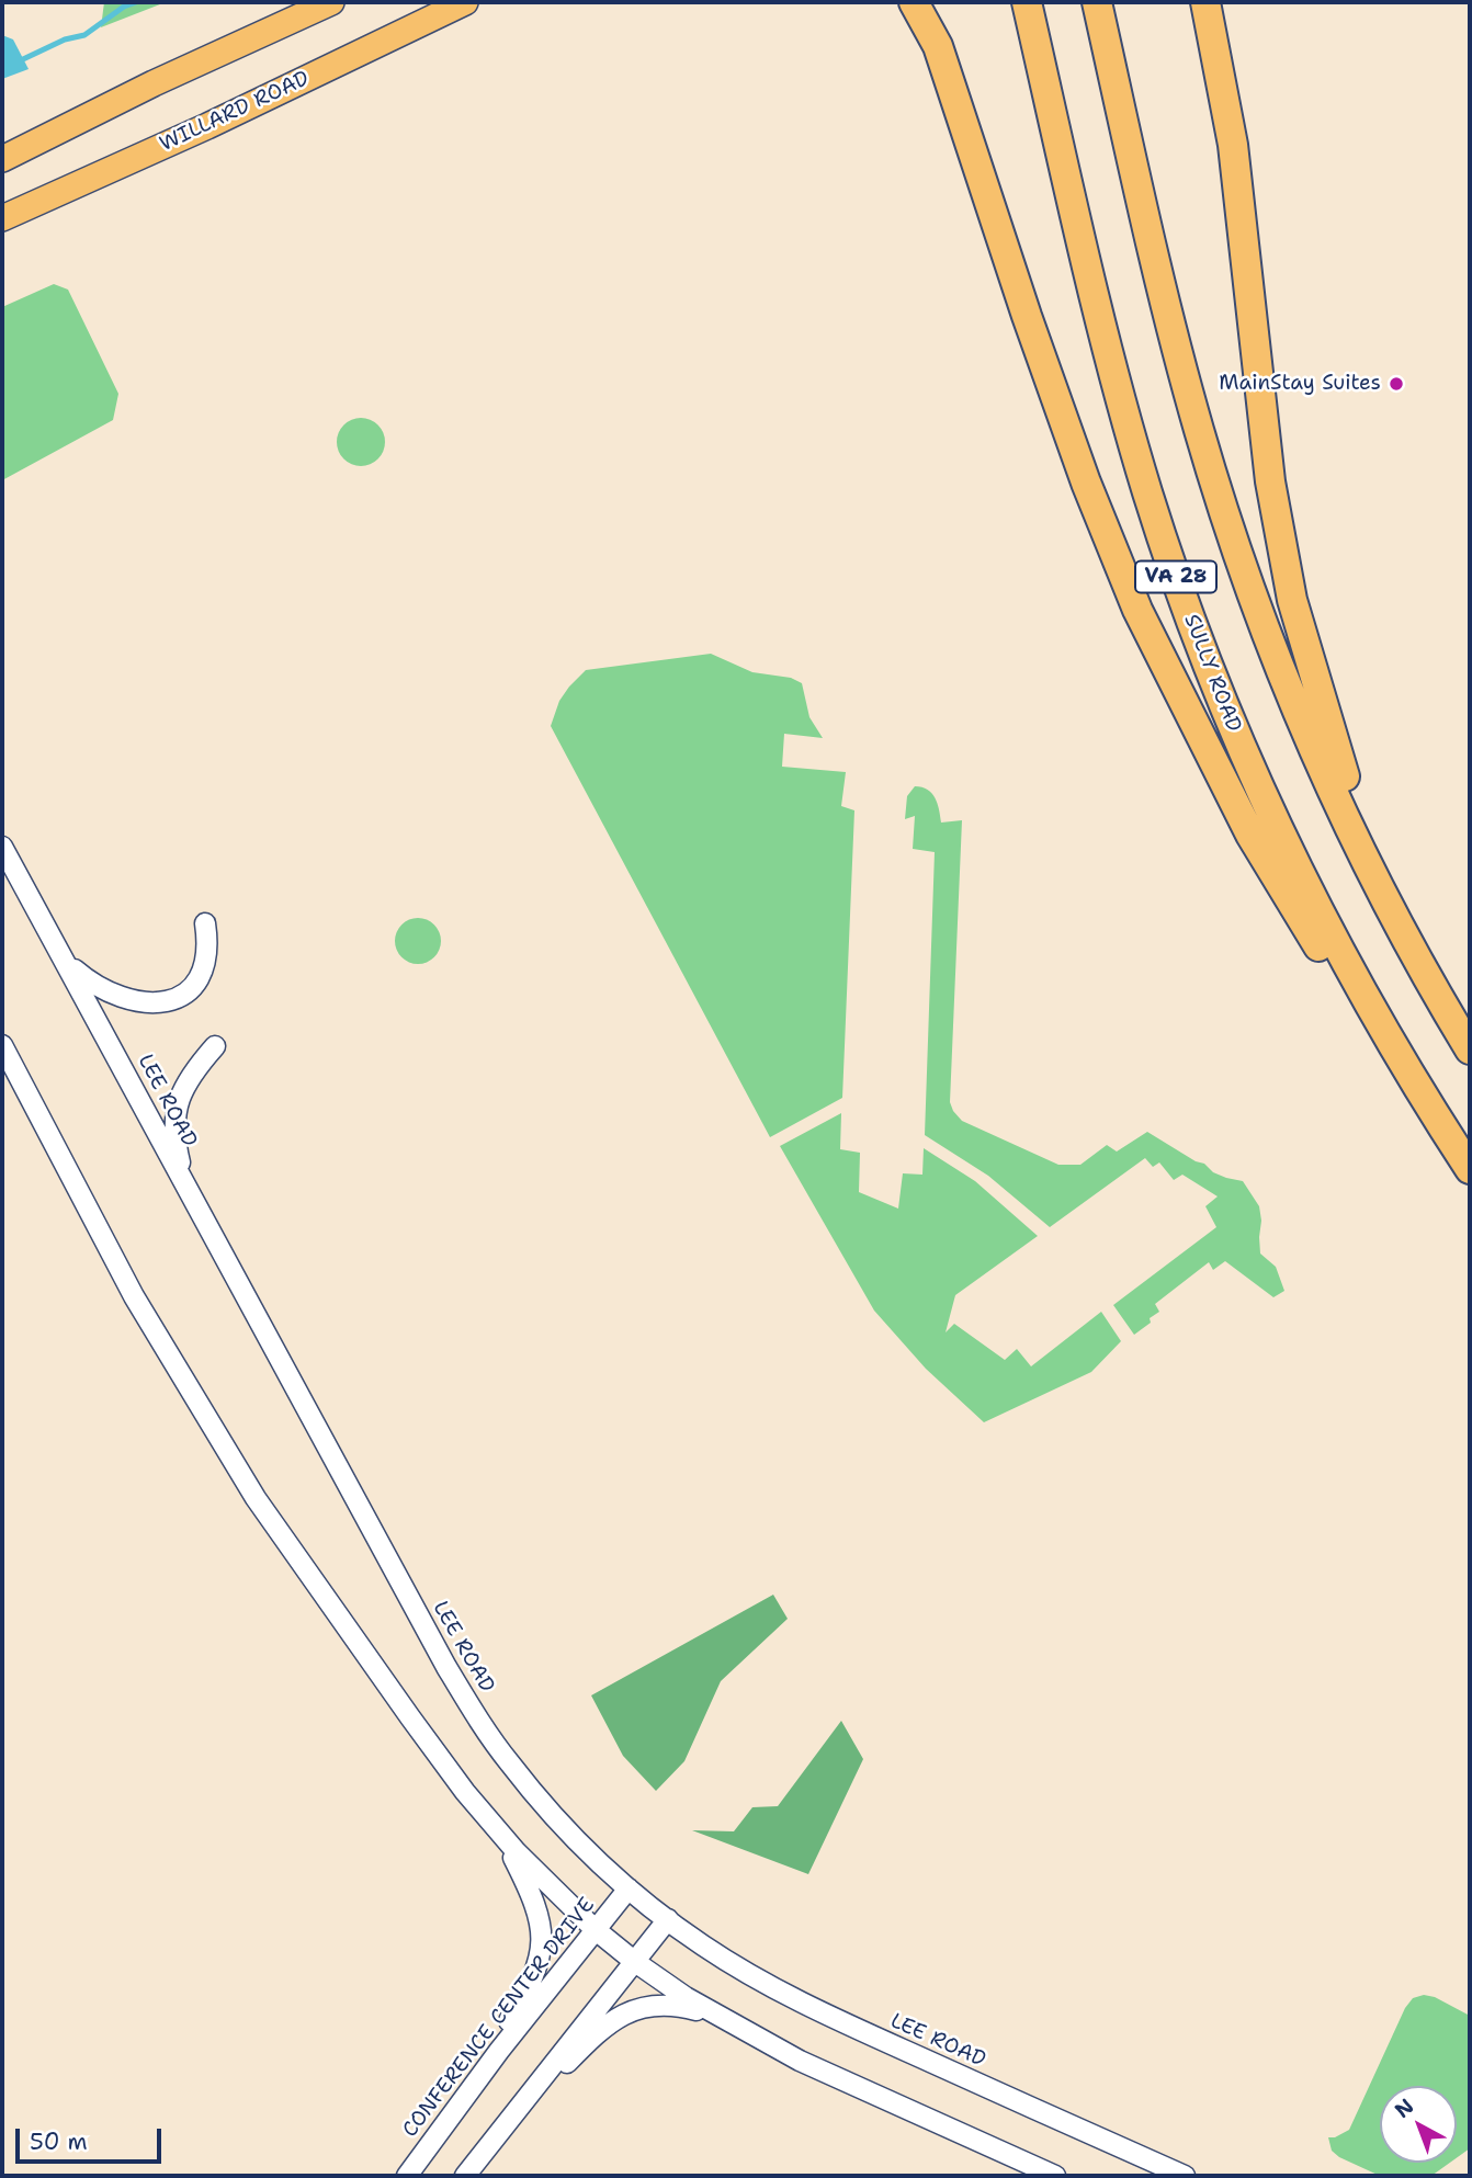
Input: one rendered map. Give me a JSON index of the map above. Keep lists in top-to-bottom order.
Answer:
{
  "streets": {
    "highway": ["VA 28", "SULLY ROAD"],
    "main road": ["WILLARD ROAD"],
    "street": ["LEE ROAD", "CONFERENCE CENTER DRIVE"]
  },
  "crossings": [
    ["LEE ROAD", "CONFERENCE CENTER DRIVE"]
  ],
  "places": ["MainStay Suites"],
  "scale_bar": "50 m",
  "north": "top left"
}
